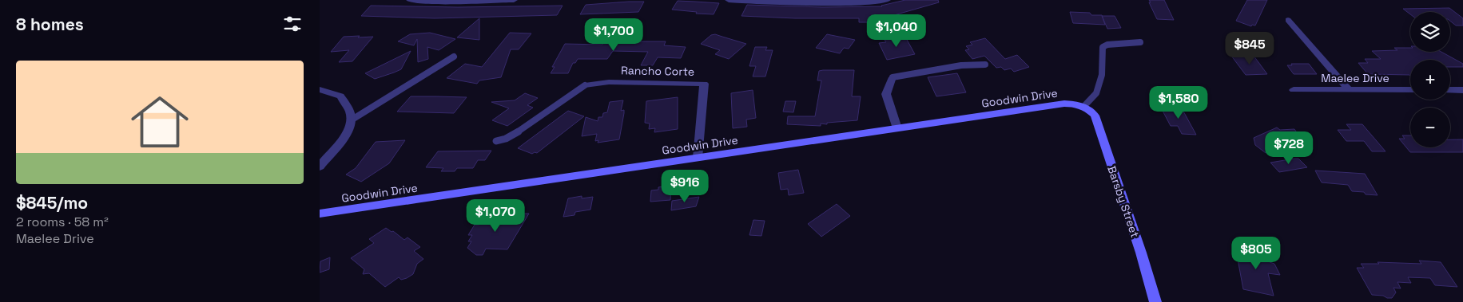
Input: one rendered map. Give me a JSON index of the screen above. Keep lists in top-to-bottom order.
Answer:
{
  "streets": {
    "street": [
      "Rancho Corte",
      "Maelee Drive",
      "Goodwin Drive",
      "Barsby Street"
    ]
  },
  "crossings": [
    ["Rancho Corte", "Goodwin Drive"],
    ["Goodwin Drive", "Barsby Street"]
  ],
  "page": {
    "heading": "8 homes",
    "map_buttons": ["+", "−"],
    "price": [
      "$1,040",
      "$1,700",
      "$845",
      "$1,580",
      "$728",
      "$916",
      "$1,070",
      "$805"
    ],
    "list": [
      {
        "name": "$845/mo",
        "note": "2 rooms · 58 m² · Maelee Drive"
      }
    ]
  }
}
